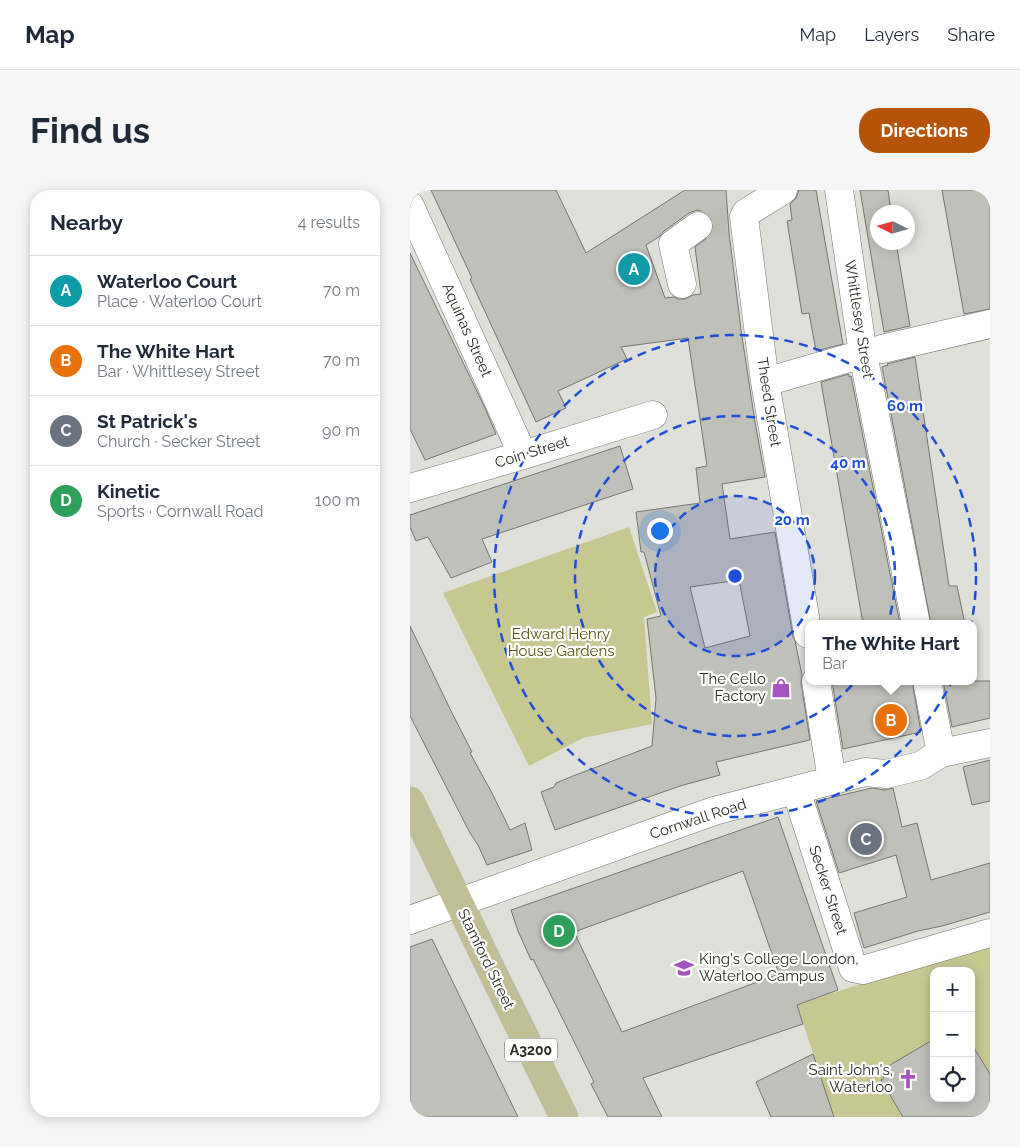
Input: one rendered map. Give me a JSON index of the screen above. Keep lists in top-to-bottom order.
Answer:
{
  "streets": {
    "main road": ["Stamford Street", "A3200"],
    "street": [
      "Whittlesey Street",
      "Aquinas Street",
      "Theed Street",
      "Coin Street",
      "Cornwall Road",
      "Secker Street"
    ]
  },
  "crossings": [
    ["Aquinas Street", "Coin Street"],
    ["Cornwall Road", "Secker Street"],
    ["Cornwall Road", "Stamford Street"]
  ],
  "parks": ["Edward Henry House Gardens"],
  "places": {
    "shop": ["The Cello Factory"],
    "school or university": ["King's College London, Waterloo Campus"],
    "church": ["Saint John's, Waterloo"]
  },
  "north": "left",
  "page": {
    "header": "Map",
    "nav": ["Map", "Layers", "Share"],
    "buttons": "Directions",
    "title": "Find us",
    "heading": ["Nearby", "4 results"],
    "pins": [
      "A",
      "B",
      "C",
      "D"
    ],
    "list": [
      {
        "mark": "A",
        "name": "Waterloo Court",
        "note": "Place · Waterloo Court",
        "value": "70 m"
      },
      {
        "mark": "B",
        "name": "The White Hart",
        "note": "Bar · Whittlesey Street",
        "value": "70 m"
      },
      {
        "mark": "C",
        "name": "St Patrick's",
        "note": "Church · Secker Street",
        "value": "90 m"
      },
      {
        "mark": "D",
        "name": "Kinetic",
        "note": "Sports · Cornwall Road",
        "value": "100 m"
      }
    ],
    "popup": ["The White Hart", "Bar"],
    "map_buttons": ["+", "−"]
  },
  "rings": ["60 m", "40 m", "20 m"]
}
